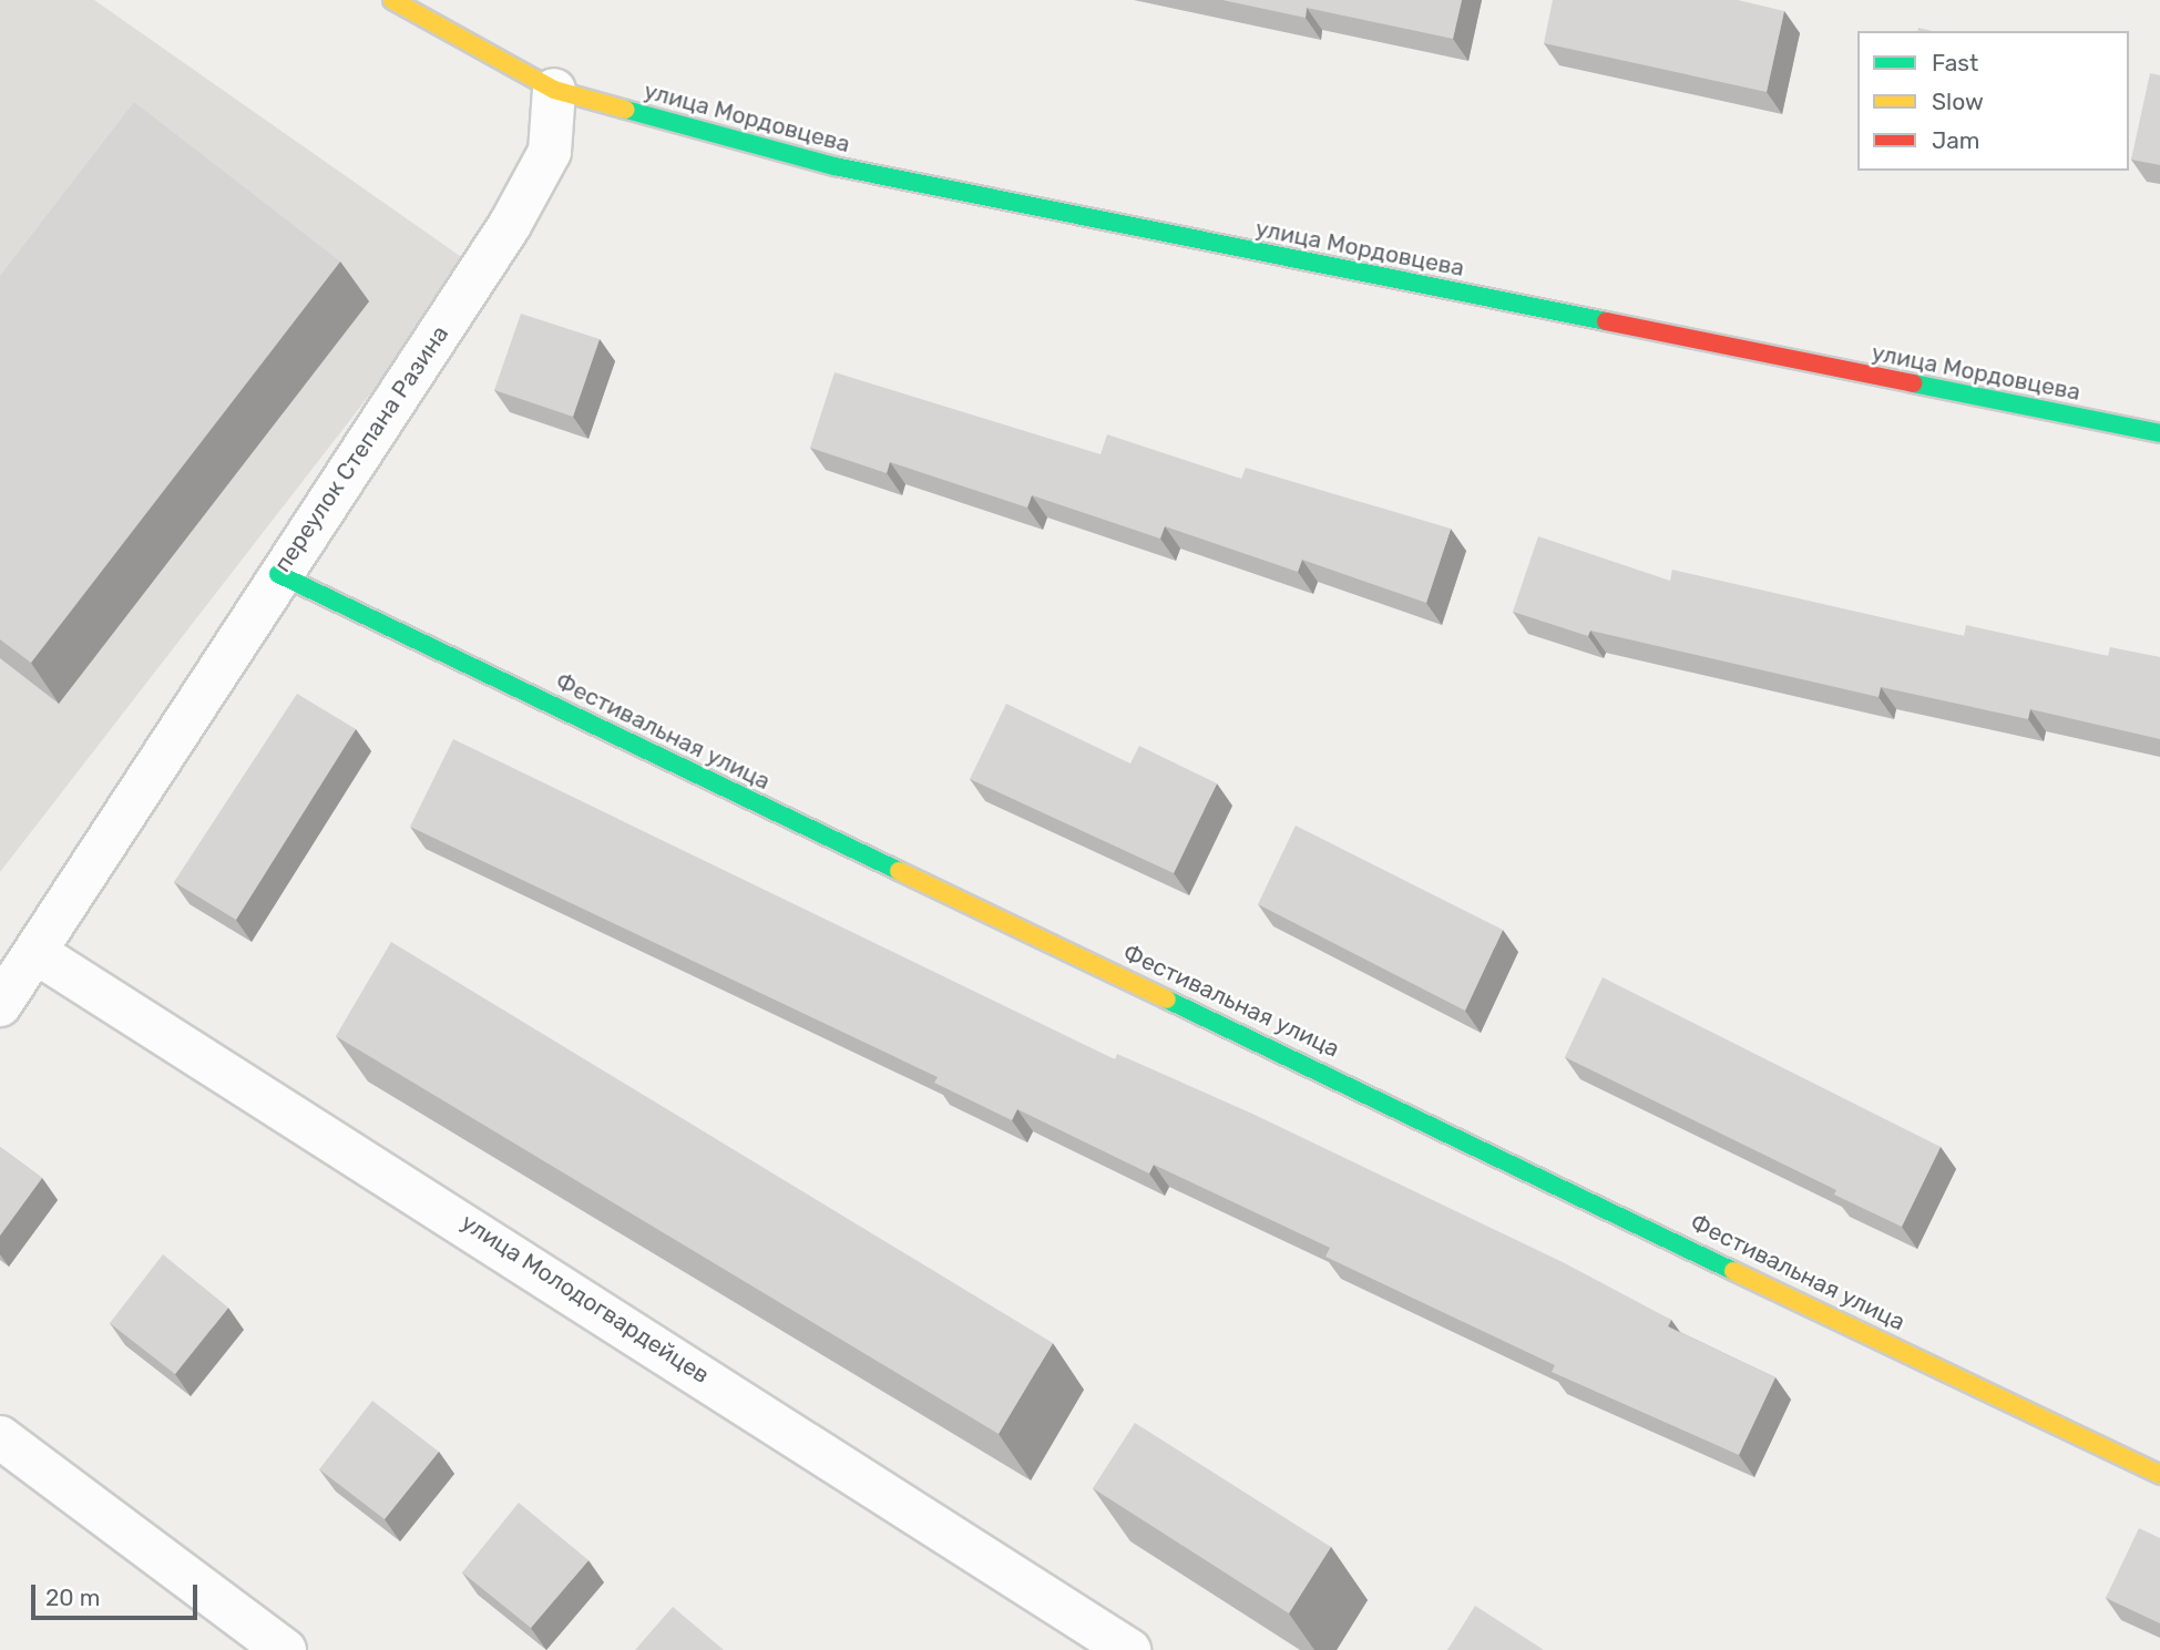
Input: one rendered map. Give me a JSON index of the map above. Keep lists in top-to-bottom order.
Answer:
{
  "streets": {
    "street": [
      "улица Мордовцева",
      "переулок Степана Разина",
      "Фестивальная улица",
      "улица Молодогвардейцев"
    ]
  },
  "crossings": [
    ["улица Мордовцева", "переулок Степана Разина"],
    ["переулок Степана Разина", "Фестивальная улица"],
    ["переулок Степана Разина", "улица Молодогвардейцев"]
  ],
  "legend": ["Fast", "Slow", "Jam"],
  "scale_bar": "20 m"
}
